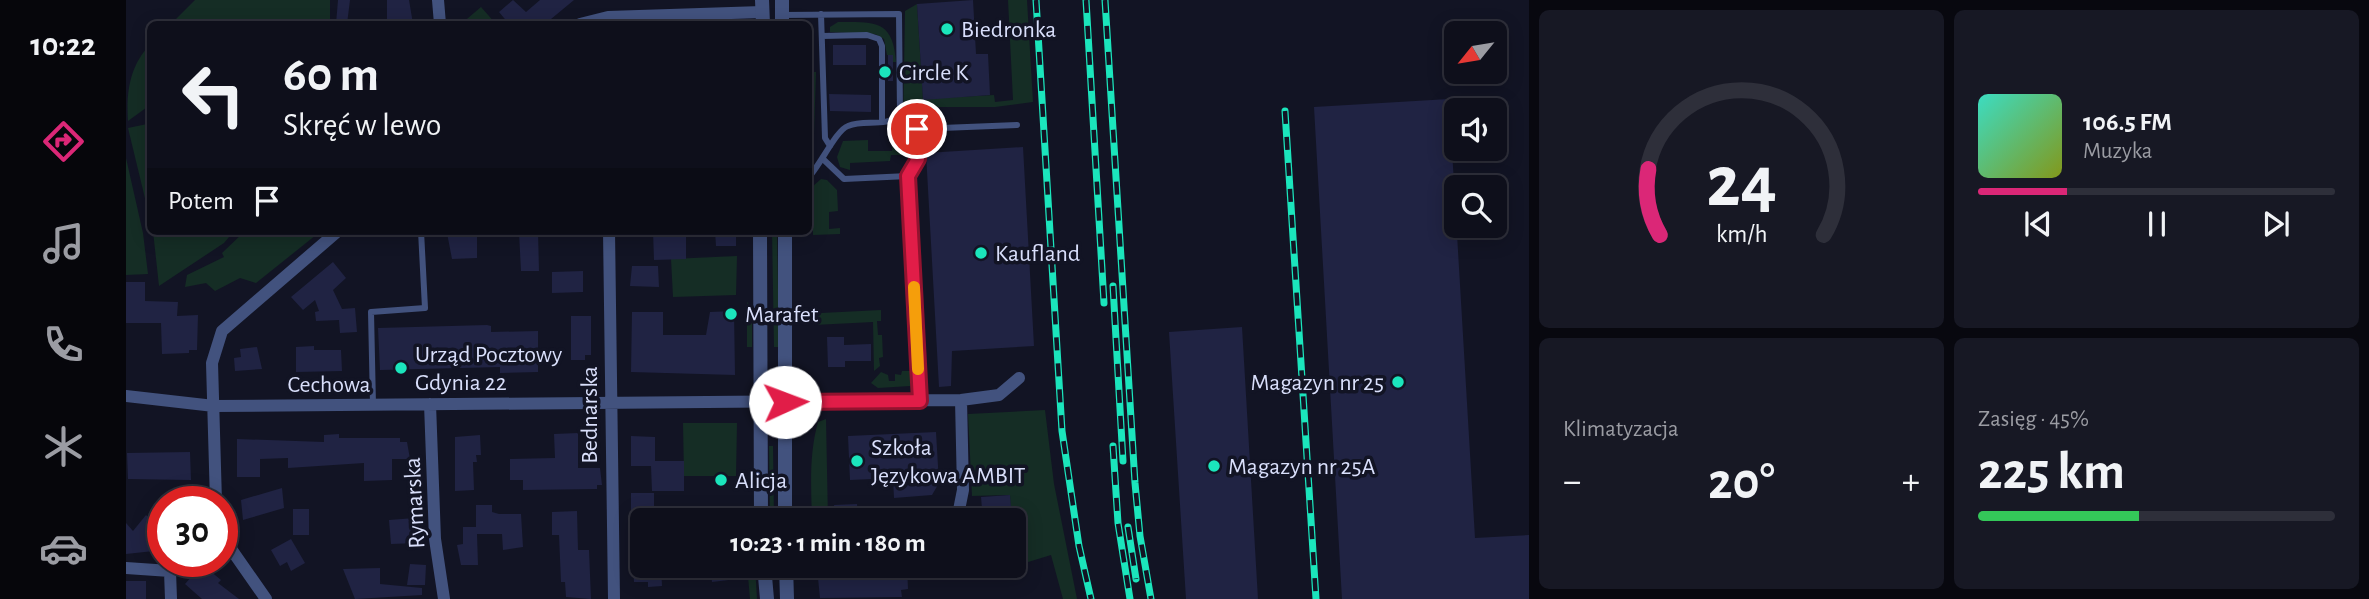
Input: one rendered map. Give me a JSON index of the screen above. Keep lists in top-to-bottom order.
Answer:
{
  "streets": {
    "street": ["Cechowa", "Bednarska", "Rymarska"]
  },
  "crossings": [
    ["Cechowa", "Bednarska"],
    ["Cechowa", "Rymarska"]
  ],
  "places": [
    "Biedronka",
    "Circle K",
    "Kaufland",
    "Marafet",
    "Urząd Pocztowy Gdynia 22",
    "Magazyn nr 25",
    "Szkoła Językowa AMBIT",
    "Magazyn nr 25A",
    "Alicja"
  ],
  "north": "bottom left",
  "page": {
    "tabs": "10:22",
    "turn": ["60 m", "Skręć w lewo"],
    "song": ["106.5 FM", "Muzyka"],
    "then": "Potem",
    "tile": [
      "Klimatyzacja",
      ["Zasięg · 45%", "225 km"]
    ],
    "heat": ["−", "20°", "+"],
    "limit": "30",
    "trip": "10:23 · 1 min · 180 m",
    "gauge": ["24", "km/h"]
  }
}
